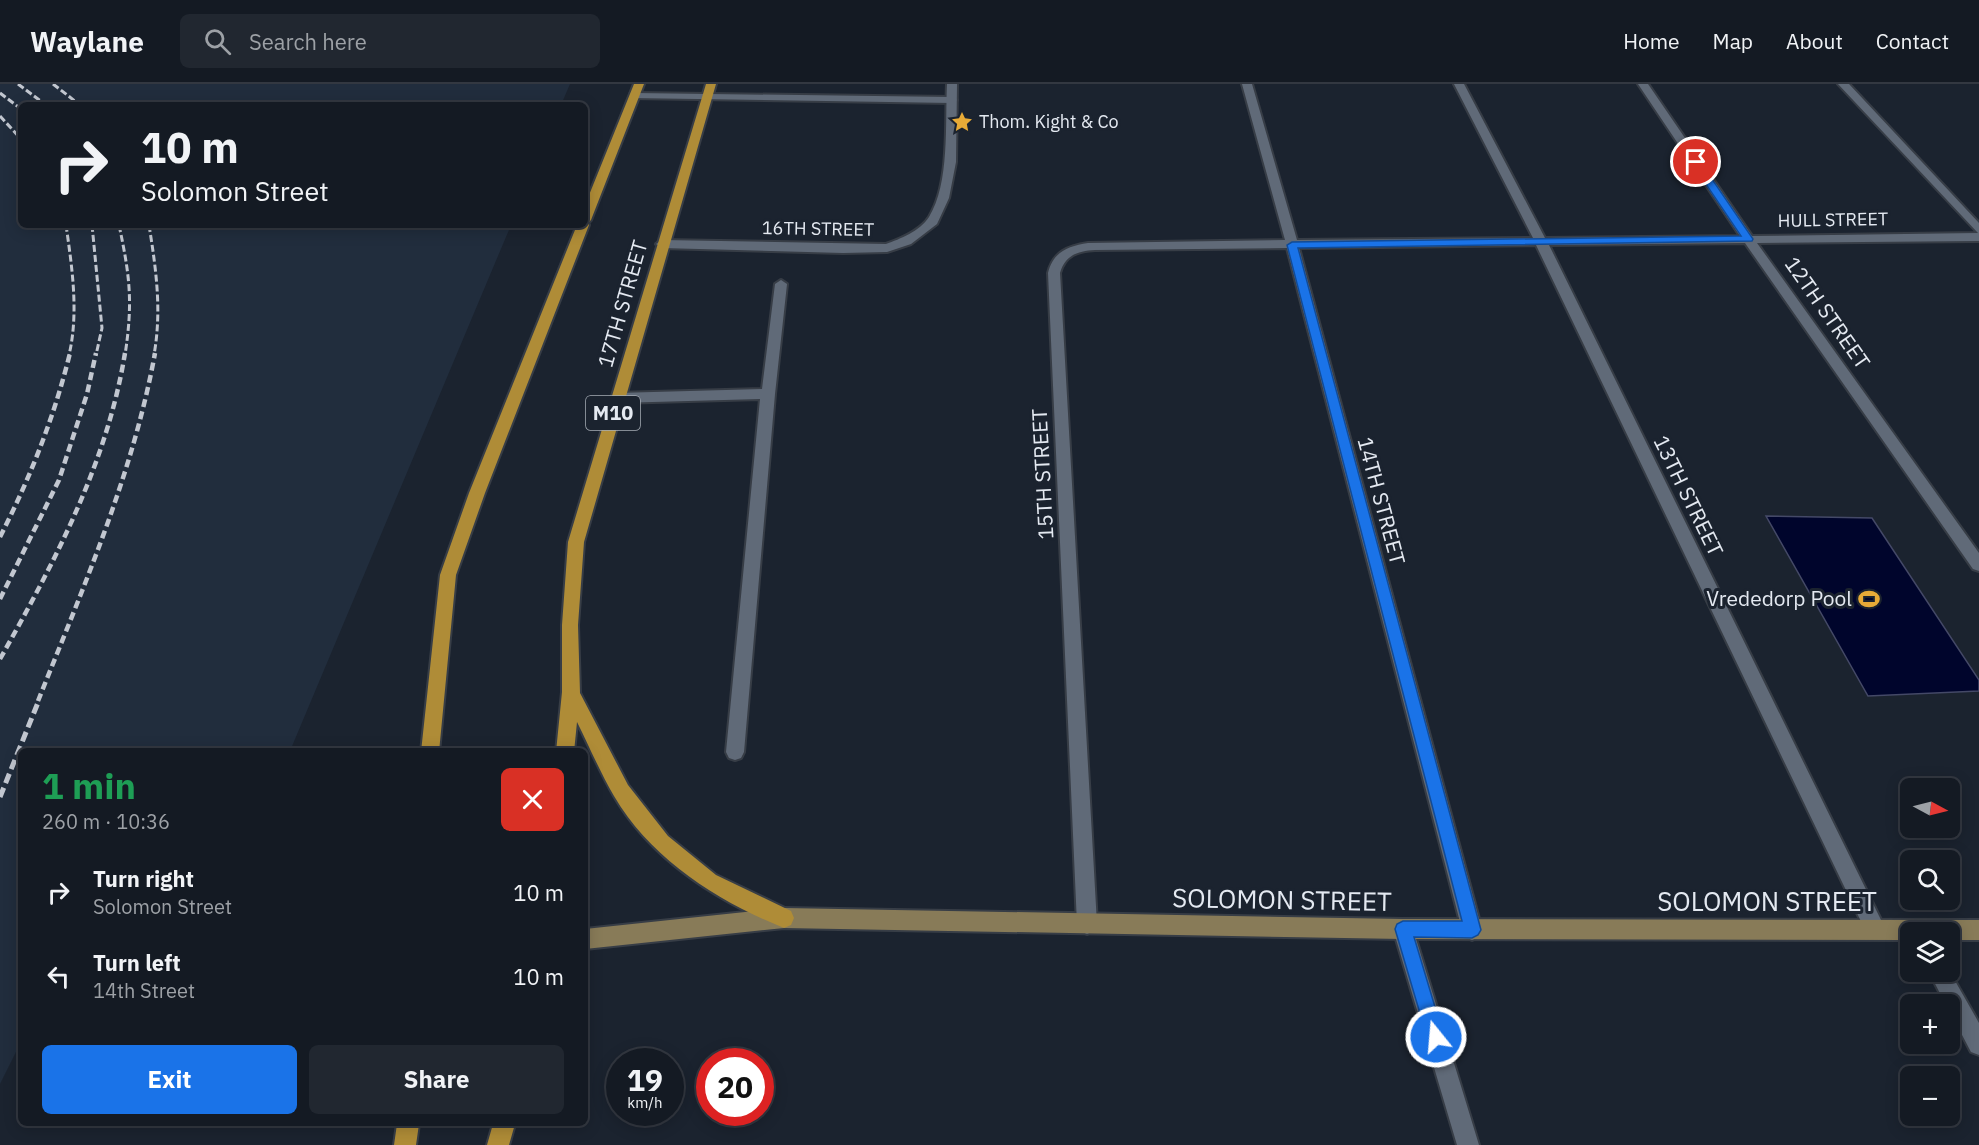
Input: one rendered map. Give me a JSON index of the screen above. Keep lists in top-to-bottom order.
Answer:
{
  "streets": {
    "main road": ["17TH STREET", "M10", "SOLOMON STREET"],
    "street": [
      "HULL STREET",
      "16TH STREET",
      "12TH STREET",
      "15TH STREET",
      "13TH STREET",
      "14TH STREET"
    ]
  },
  "crossings": [
    ["HULL STREET", "12TH STREET"],
    ["HULL STREET", "15TH STREET"],
    ["HULL STREET", "13TH STREET"],
    ["HULL STREET", "14TH STREET"],
    ["16TH STREET", "17TH STREET"],
    ["15TH STREET", "14TH STREET"],
    ["15TH STREET", "SOLOMON STREET"],
    ["13TH STREET", "SOLOMON STREET"],
    ["14TH STREET", "SOLOMON STREET"]
  ],
  "places": {
    "place": ["Thom. Kight & Co"],
    "sports": ["Vrededorp Pool"]
  },
  "north": "right",
  "page": {
    "header": "Waylane",
    "search": "Search here",
    "nav": [
      "Home",
      "Map",
      "About",
      "Contact"
    ],
    "turn": ["10 m", "Solomon Street"],
    "heading": ["1 min", "260 m · 10:36"],
    "map_buttons": ["+", "−"],
    "list": [
      {
        "name": "Turn right",
        "note": "Solomon Street",
        "value": "10 m"
      },
      {
        "name": "Turn left",
        "note": "14th Street",
        "value": "10 m"
      }
    ],
    "buttons": ["Exit", "Share"],
    "speed": "19 km/h",
    "limit": "20"
  }
}
